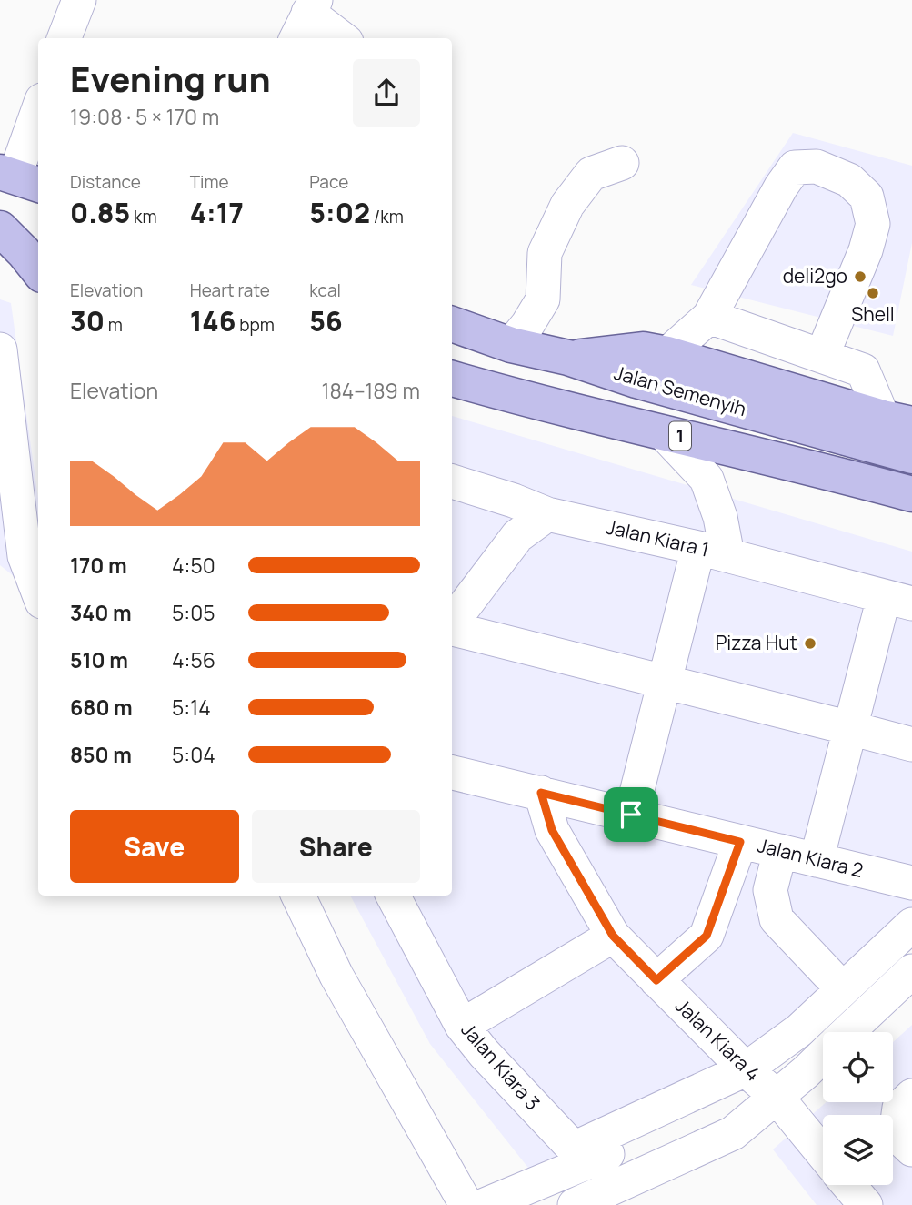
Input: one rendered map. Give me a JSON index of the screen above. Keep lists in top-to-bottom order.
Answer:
{
  "streets": {
    "main road": ["Jalan Semenyih", "1"],
    "street": [
      "Jalan Kiara 1",
      "Jalan Kiara 2",
      "Jalan Kiara 4",
      "Jalan Kiara 3"
    ]
  },
  "crossings": [
    ["Jalan Semenyih", "1"],
    ["Jalan Kiara 2", "Jalan Kiara 4"]
  ],
  "places": ["deli2go", "Shell", "Pizza Hut"],
  "page": {
    "heading": ["Evening run", "19:08 · 5 × 170 m"],
    "stats": [
      ["Distance", "0.85 km"],
      ["Time", "4:17"],
      ["Pace", "5:02 /km"],
      ["Elevation", "30 m"],
      ["Heart rate", "146 bpm"],
      ["kcal", "56"]
    ],
    "chart": ["Elevation", "184–189 m"],
    "list": [
      {
        "name": "170 m",
        "note": "4:50"
      },
      {
        "name": "340 m",
        "note": "5:05"
      },
      {
        "name": "510 m",
        "note": "4:56"
      },
      {
        "name": "680 m",
        "note": "5:14"
      },
      {
        "name": "850 m",
        "note": "5:04"
      }
    ],
    "buttons": ["Save", "Share"]
  }
}
